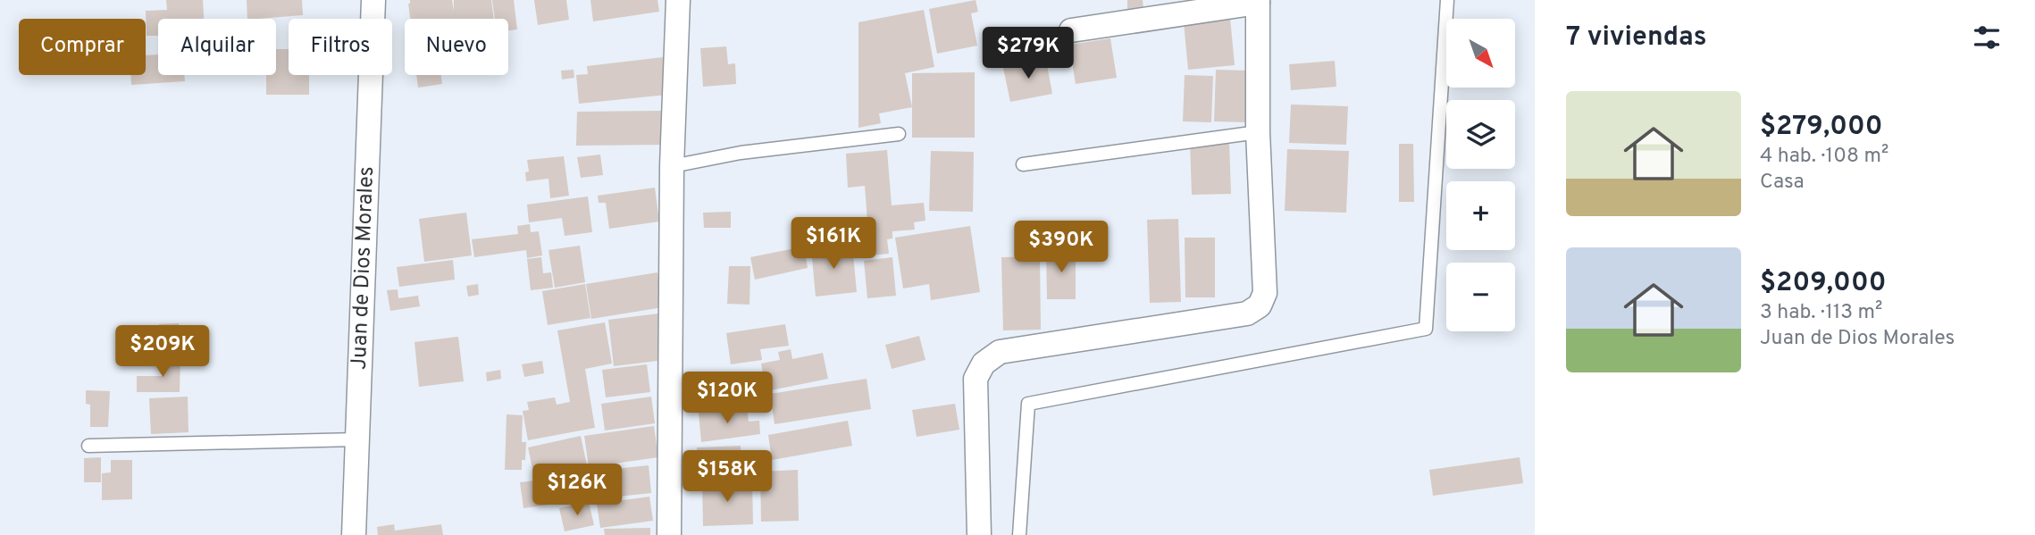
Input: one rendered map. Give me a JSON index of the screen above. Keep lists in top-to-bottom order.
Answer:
{
  "streets": {
    "street": ["Juan de Dios Morales"]
  },
  "north": "bottom right",
  "page": {
    "heading": "7 viviendas",
    "map_buttons": ["+", "−"],
    "chip": [
      "Comprar",
      "Alquilar",
      "Filtros",
      "Nuevo"
    ],
    "price": [
      "$279K",
      "$161K",
      "$390K",
      "$209K",
      "$120K",
      "$158K",
      "$126K"
    ],
    "list": [
      {
        "name": "$279,000",
        "note": "4 hab. · 108 m² · Casa"
      },
      {
        "name": "$209,000",
        "note": "3 hab. · 113 m² · Juan de Dios Morales"
      }
    ]
  }
}
